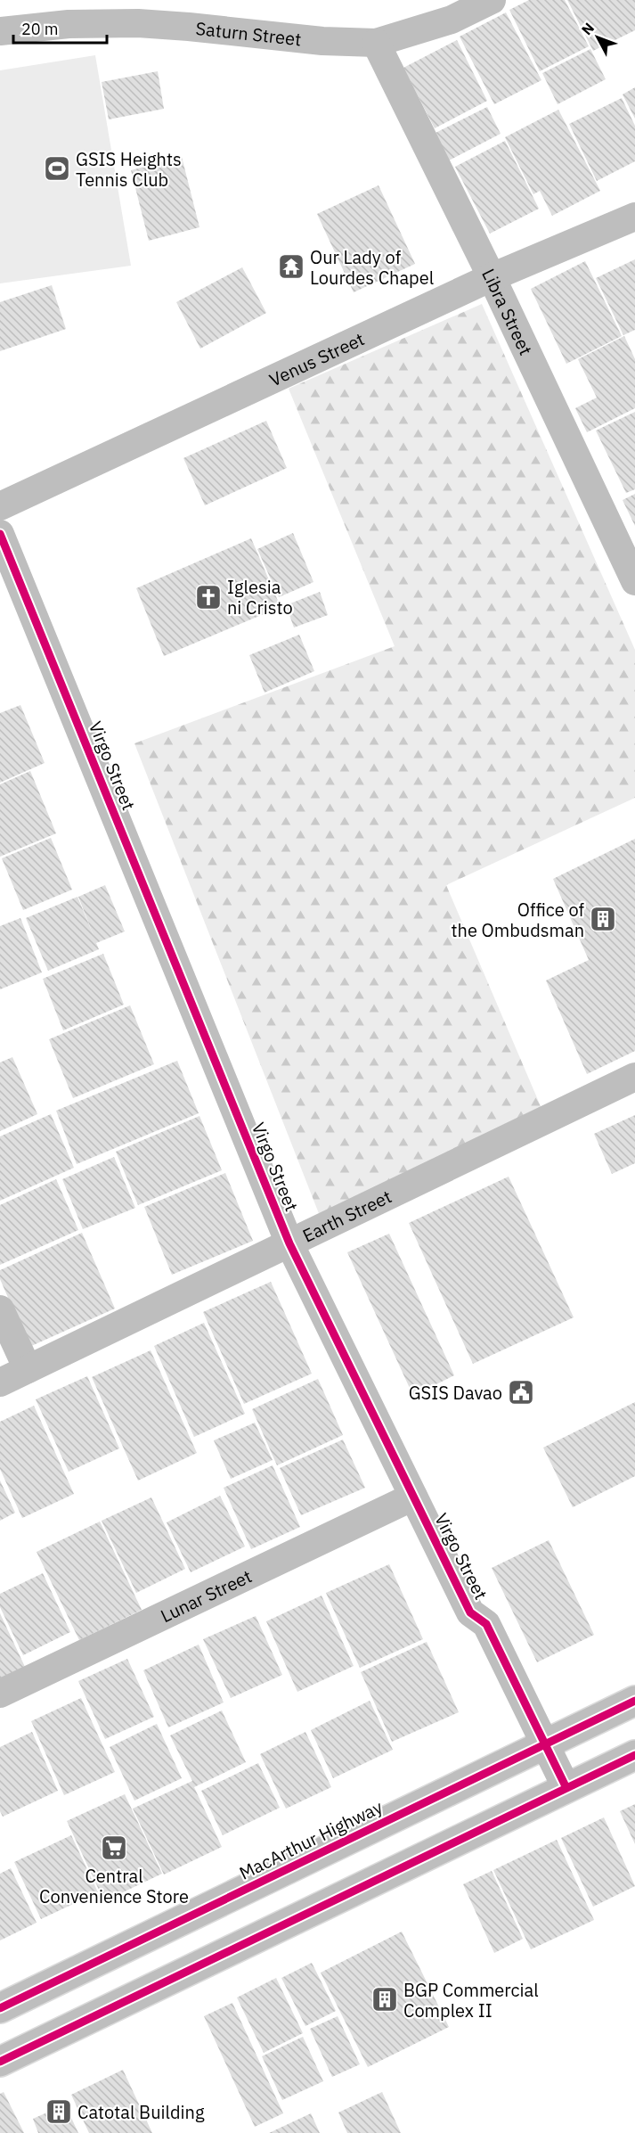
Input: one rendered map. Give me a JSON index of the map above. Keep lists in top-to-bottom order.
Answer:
{
  "streets": {
    "main road": ["MacArthur Highway"],
    "street": [
      "Saturn Street",
      "Libra Street",
      "Venus Street",
      "Virgo Street",
      "Earth Street",
      "Lunar Street"
    ]
  },
  "crossings": [
    ["Saturn Street", "Libra Street"],
    ["Libra Street", "Venus Street"],
    ["Virgo Street", "Earth Street"],
    ["Virgo Street", "Lunar Street"],
    ["Virgo Street", "MacArthur Highway"]
  ],
  "places": {
    "sports": ["GSIS Heights Tennis Club"],
    "temple": ["Our Lady of Lourdes Chapel"],
    "church": ["Iglesia ni Cristo"],
    "building": ["Office of the Ombudsman", "BGP Commercial Complex II", "Catotal Building"],
    "public building": ["GSIS Davao"],
    "supermarket": ["Central Convenience Store"]
  },
  "scale_bar": "20 m",
  "north": "top left"
}
